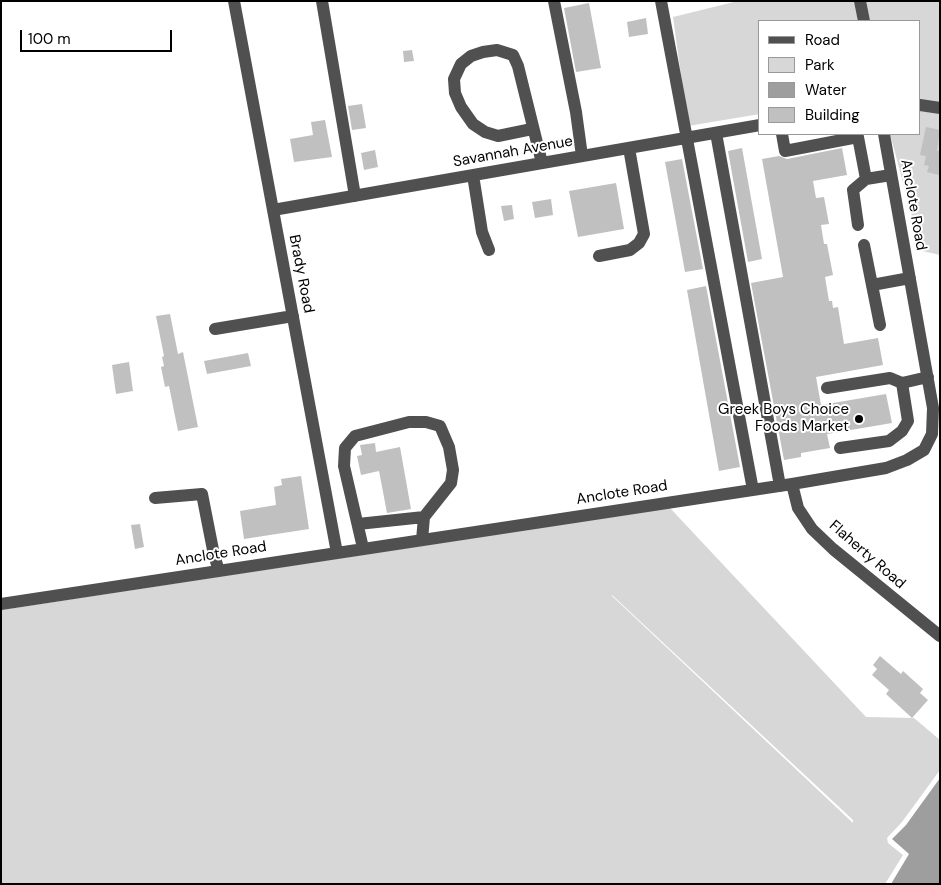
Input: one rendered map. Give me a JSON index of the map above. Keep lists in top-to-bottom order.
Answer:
{
  "streets": {
    "street": [
      "Savannah Avenue",
      "Anclote Road",
      "Brady Road",
      "Flaherty Road"
    ]
  },
  "crossings": [
    ["Savannah Avenue", "Brady Road"],
    ["Savannah Avenue", "Flaherty Road"],
    ["Anclote Road", "Brady Road"],
    ["Anclote Road", "Flaherty Road"]
  ],
  "places": ["Greek Boys Choice Foods Market"],
  "legend": [
    "Road",
    "Park",
    "Water",
    "Building"
  ],
  "scale_bar": "100 m"
}
